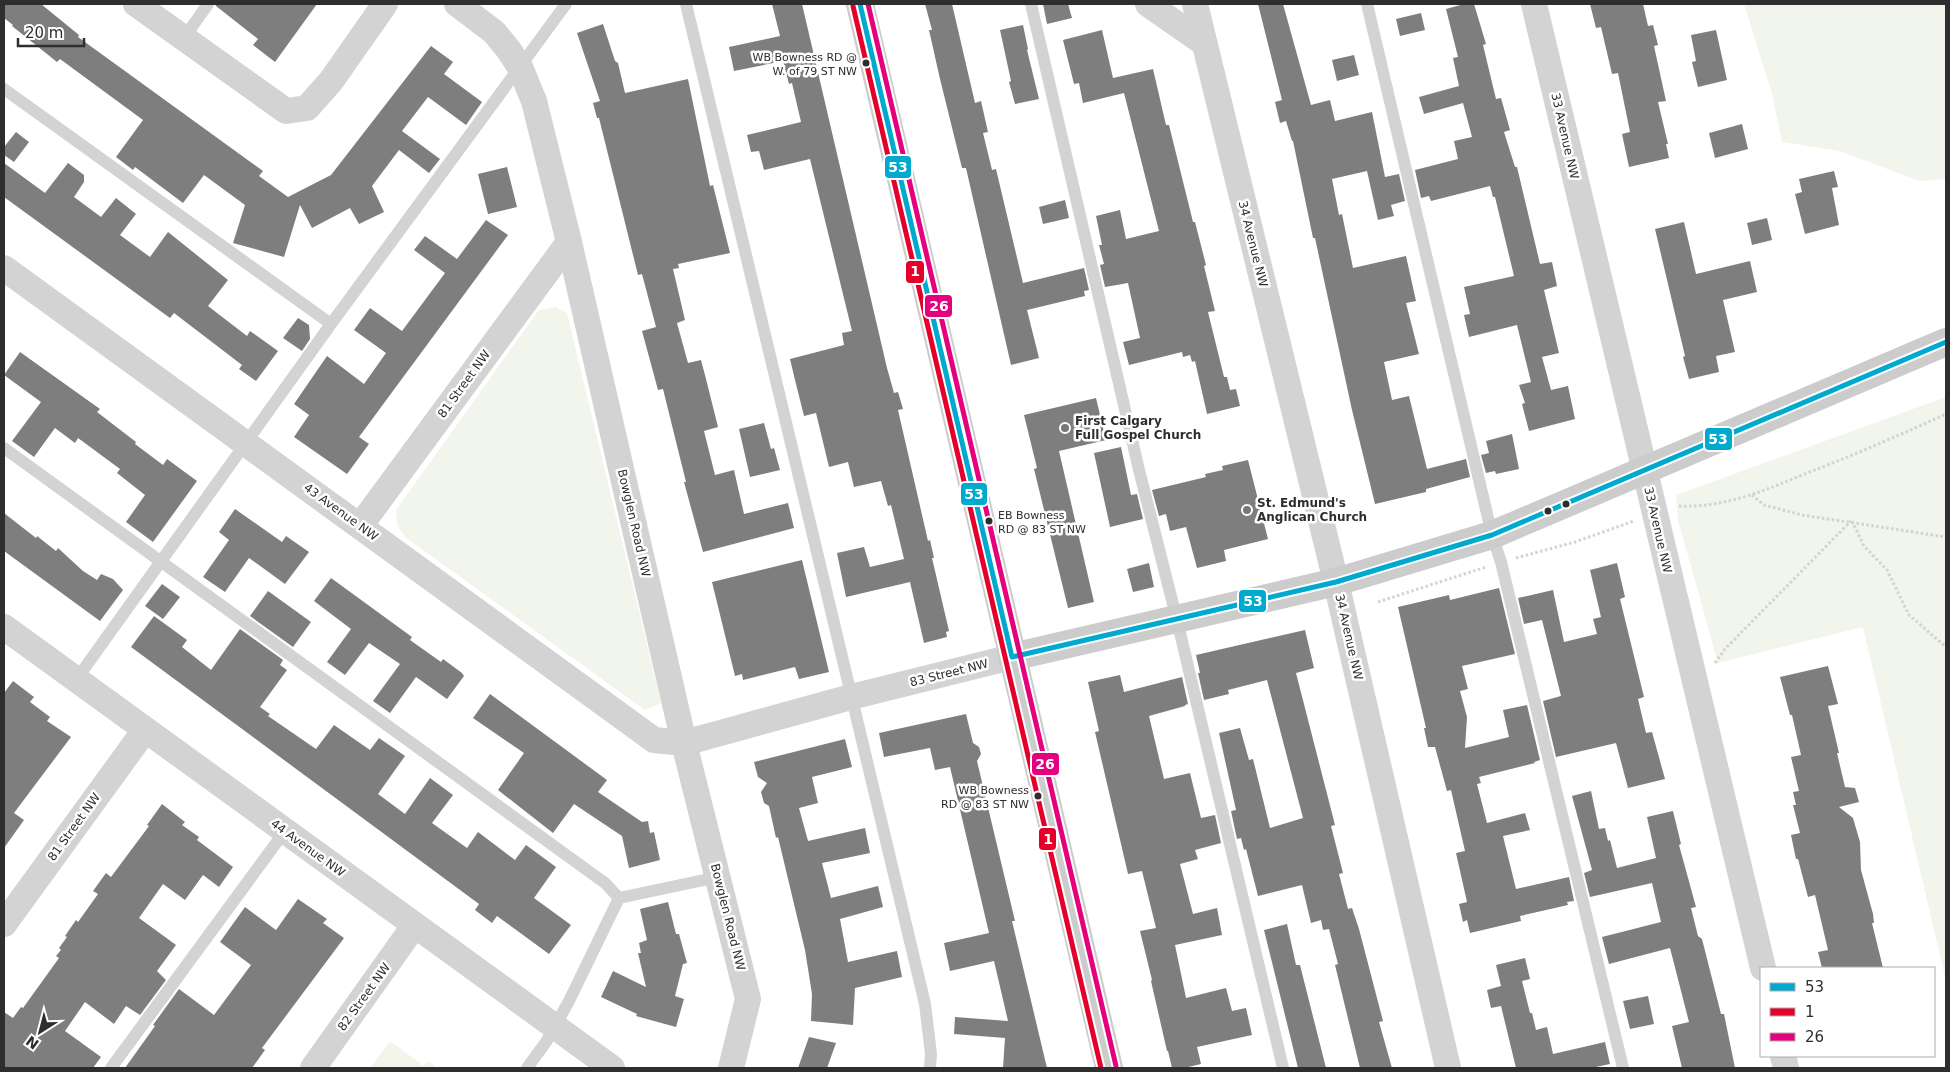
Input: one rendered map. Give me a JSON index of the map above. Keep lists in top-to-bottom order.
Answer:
{
  "streets": {
    "street": [
      "33 Avenue NW",
      "34 Avenue NW",
      "81 Street NW",
      "43 Avenue NW",
      "Bowglen Road NW",
      "83 Street NW",
      "44 Avenue NW",
      "82 Street NW"
    ]
  },
  "crossings": [
    ["33 Avenue NW", "83 Street NW"],
    ["34 Avenue NW", "83 Street NW"],
    ["81 Street NW", "43 Avenue NW"],
    ["81 Street NW", "Bowglen Road NW"],
    ["81 Street NW", "44 Avenue NW"],
    ["43 Avenue NW", "Bowglen Road NW"],
    ["43 Avenue NW", "83 Street NW"],
    ["Bowglen Road NW", "83 Street NW"],
    ["44 Avenue NW", "82 Street NW"]
  ],
  "places": [
    "WB Bowness RD @ W. of 79 ST NW",
    "First Calgary Full Gospel Church",
    "St. Edmund's Anglican Church",
    "EB Bowness RD @ 83 ST NW",
    "WB Bowness RD @ 83 ST NW"
  ],
  "lines": ["transit line 53", "transit line 26", "transit line 1"],
  "legend": ["53", "1", "26"],
  "scale_bar": "20 m",
  "north": "bottom left"
}
